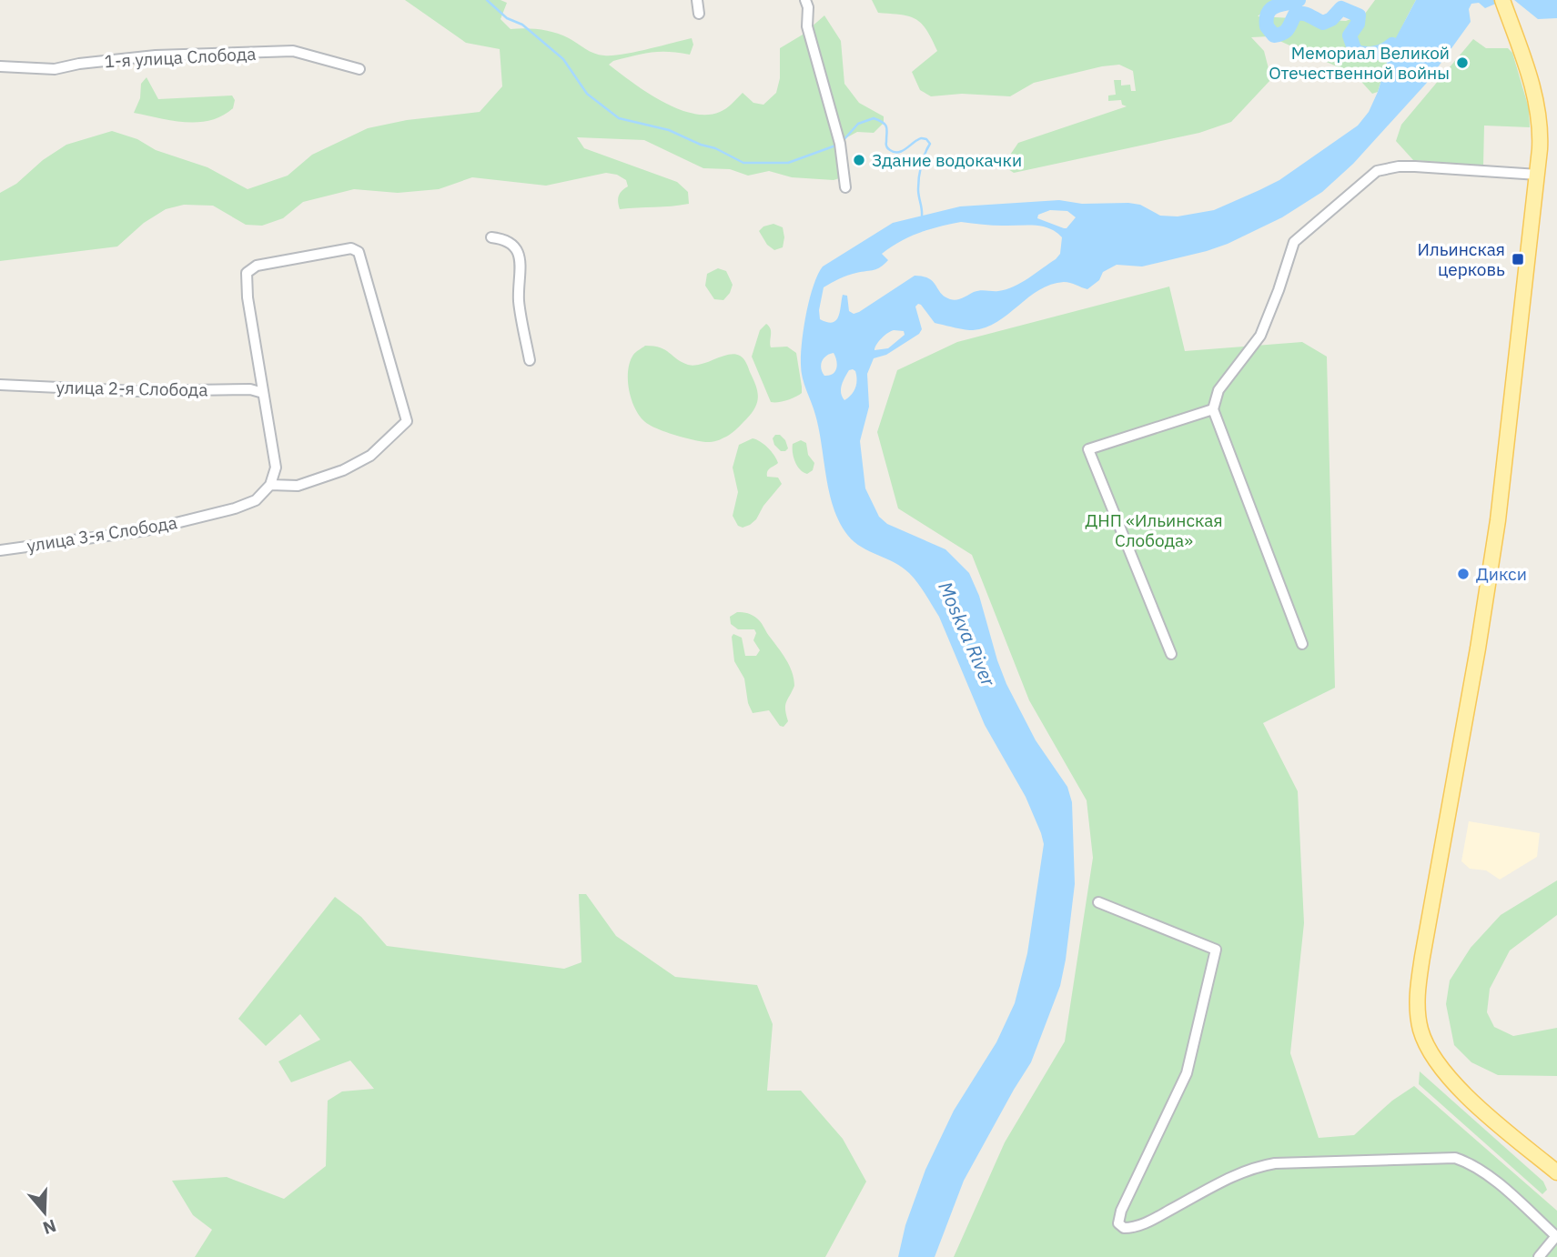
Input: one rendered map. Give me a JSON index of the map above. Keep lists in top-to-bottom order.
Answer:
{
  "streets": {
    "street": ["1-я улица Слобода", "улица 2-я Слобода", "улица 3-я Слобода"]
  },
  "water": ["Moskva River"],
  "parks": ["ДНП «Ильинская Слобода»"],
  "places": {
    "other": ["Мемориал Великой Отечественной войны", "Здание водокачки", "Дикси"],
    "transit": ["Ильинская церковь"]
  },
  "north": "bottom"
}
